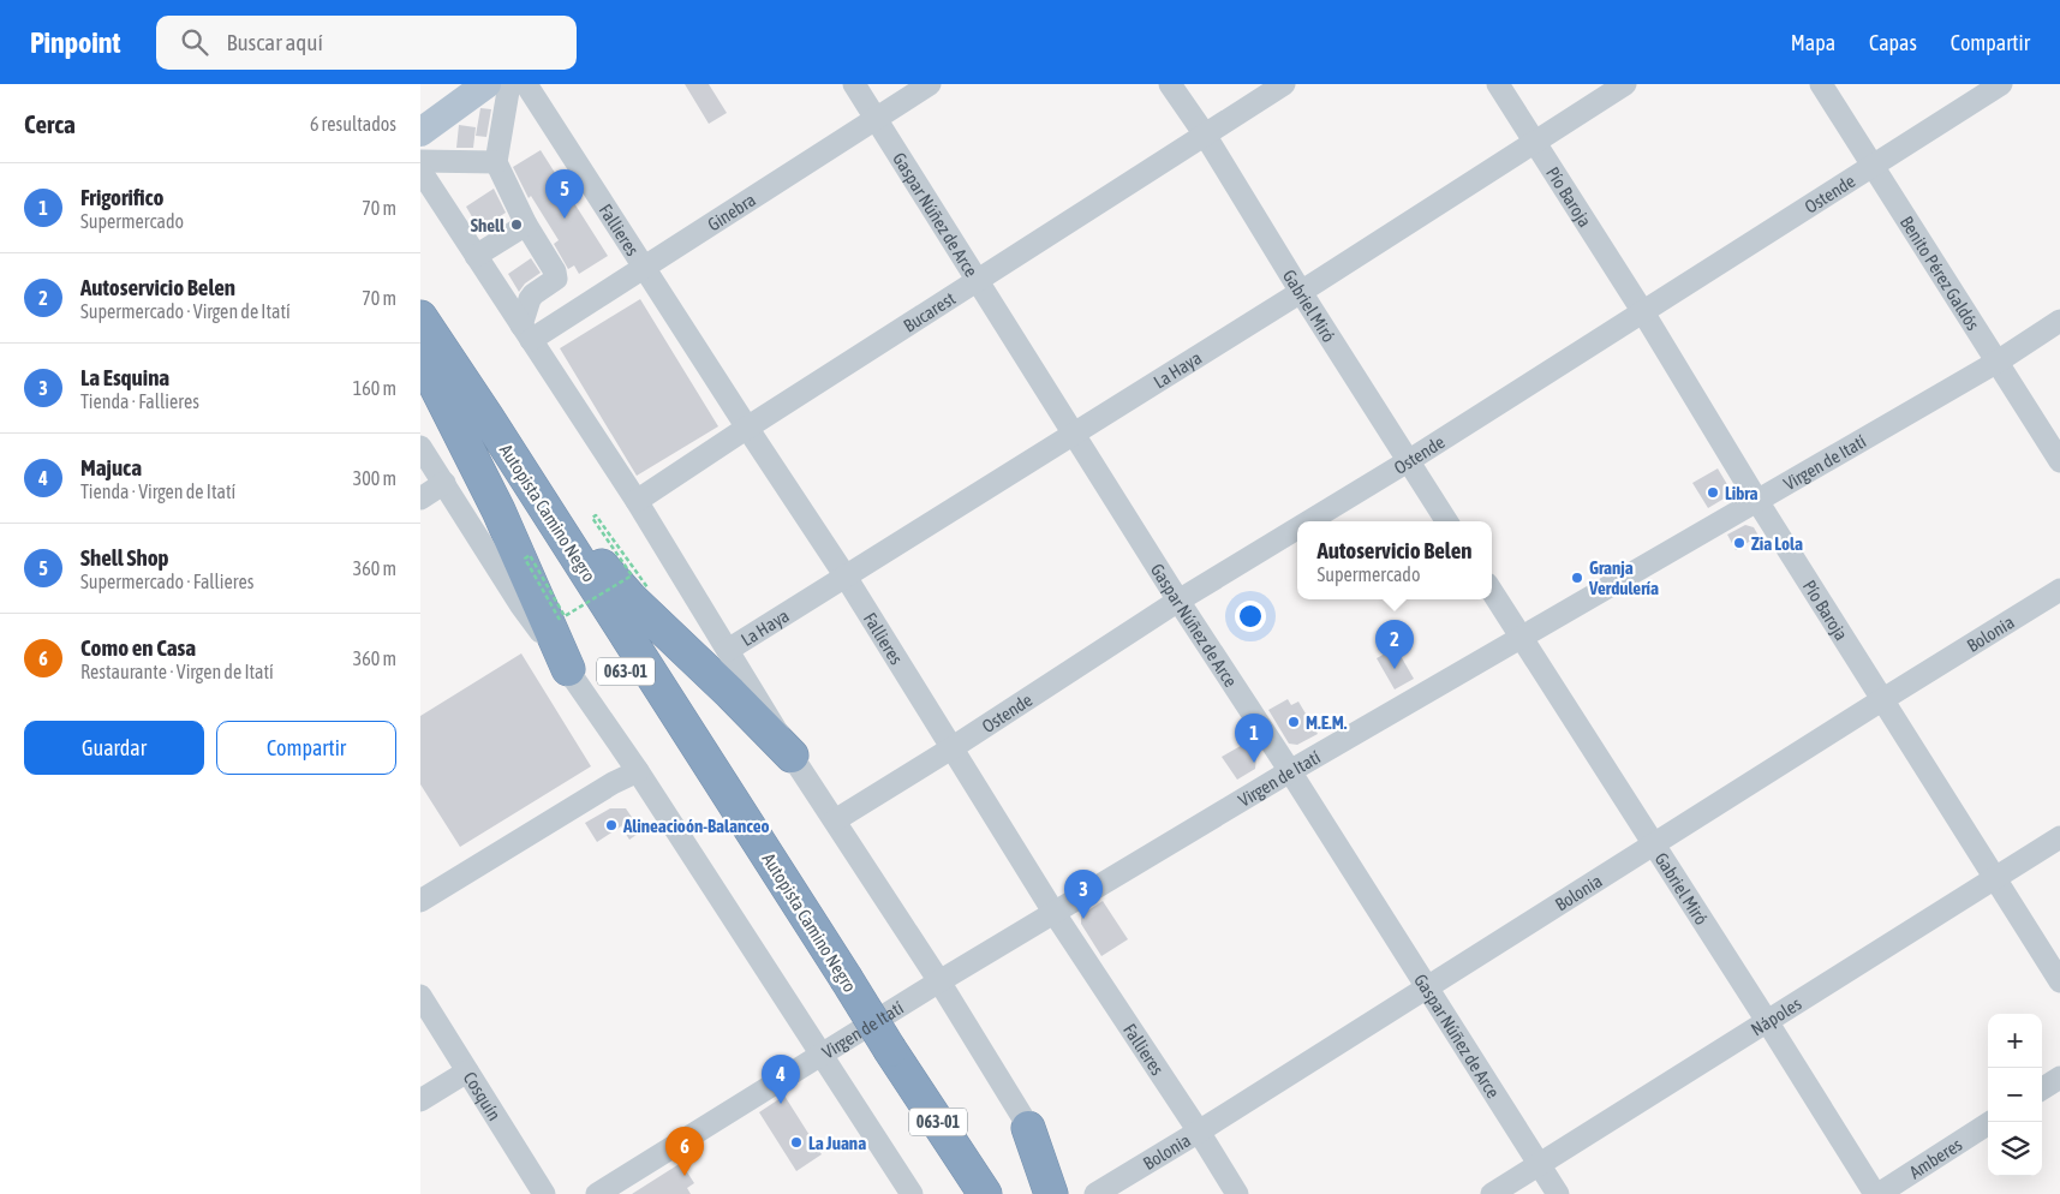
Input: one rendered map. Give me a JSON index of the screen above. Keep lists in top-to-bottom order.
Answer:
{
  "streets": {
    "highway": ["Autopista Camino Negro", "063-01"],
    "street": [
      "Ostende",
      "Pío Baroja",
      "Ginebra",
      "Gaspar Núñez de Arce",
      "Fallieres",
      "Benito Pérez Galdós",
      "Gabriel Miró",
      "Bucarest",
      "La Haya",
      "Virgen de Itatí",
      "Bolonia",
      "Nápoles",
      "Cosquín",
      "Amberes"
    ]
  },
  "crossings": [
    ["Ostende", "Pío Baroja"],
    ["Ostende", "Gaspar Núñez de Arce"],
    ["Ostende", "Fallieres"],
    ["Ostende", "Benito Pérez Galdós"],
    ["Ostende", "Gabriel Miró"],
    ["Pío Baroja", "La Haya"],
    ["Pío Baroja", "Virgen de Itatí"],
    ["Pío Baroja", "Bolonia"],
    ["Pío Baroja", "Nápoles"],
    ["Ginebra", "Gaspar Núñez de Arce"],
    ["Ginebra", "Fallieres"],
    ["Gaspar Núñez de Arce", "Bucarest"],
    ["Gaspar Núñez de Arce", "La Haya"],
    ["Gaspar Núñez de Arce", "Virgen de Itatí"],
    ["Gaspar Núñez de Arce", "Bolonia"],
    ["Gaspar Núñez de Arce", "Nápoles"],
    ["Fallieres", "Bucarest"],
    ["Fallieres", "La Haya"],
    ["Fallieres", "Virgen de Itatí"],
    ["Fallieres", "Bolonia"],
    ["Benito Pérez Galdós", "Virgen de Itatí"],
    ["Gabriel Miró", "Bucarest"],
    ["Gabriel Miró", "La Haya"],
    ["Gabriel Miró", "Virgen de Itatí"],
    ["Gabriel Miró", "Bolonia"],
    ["Gabriel Miró", "Nápoles"],
    ["Gabriel Miró", "Amberes"]
  ],
  "places": [
    "Shell",
    "Libra",
    "Zia Lola",
    "Granja Verdulería",
    "M.E.M.",
    "Alineacioón-Balanceo",
    "La Juana"
  ],
  "page": {
    "header": "Pinpoint",
    "search": "Buscar aquí",
    "nav": ["Mapa", "Capas", "Compartir"],
    "heading": ["Cerca", "6 resultados"],
    "list": [
      {
        "mark": "1",
        "name": "Frigorifico",
        "note": "Supermercado",
        "value": "70 m"
      },
      {
        "mark": "2",
        "name": "Autoservicio Belen",
        "note": "Supermercado · Virgen de Itatí",
        "value": "70 m"
      },
      {
        "mark": "3",
        "name": "La Esquina",
        "note": "Tienda · Fallieres",
        "value": "160 m"
      },
      {
        "mark": "4",
        "name": "Majuca",
        "note": "Tienda · Virgen de Itatí",
        "value": "300 m"
      },
      {
        "mark": "5",
        "name": "Shell Shop",
        "note": "Supermercado · Fallieres",
        "value": "360 m"
      },
      {
        "mark": "6",
        "name": "Como en Casa",
        "note": "Restaurante · Virgen de Itatí",
        "value": "360 m"
      }
    ],
    "pins": [
      "5",
      "2",
      "1",
      "3",
      "4",
      "6"
    ],
    "popup": ["Autoservicio Belen", "Supermercado"],
    "buttons": ["Guardar", "Compartir"],
    "map_buttons": ["+", "−"]
  }
}
